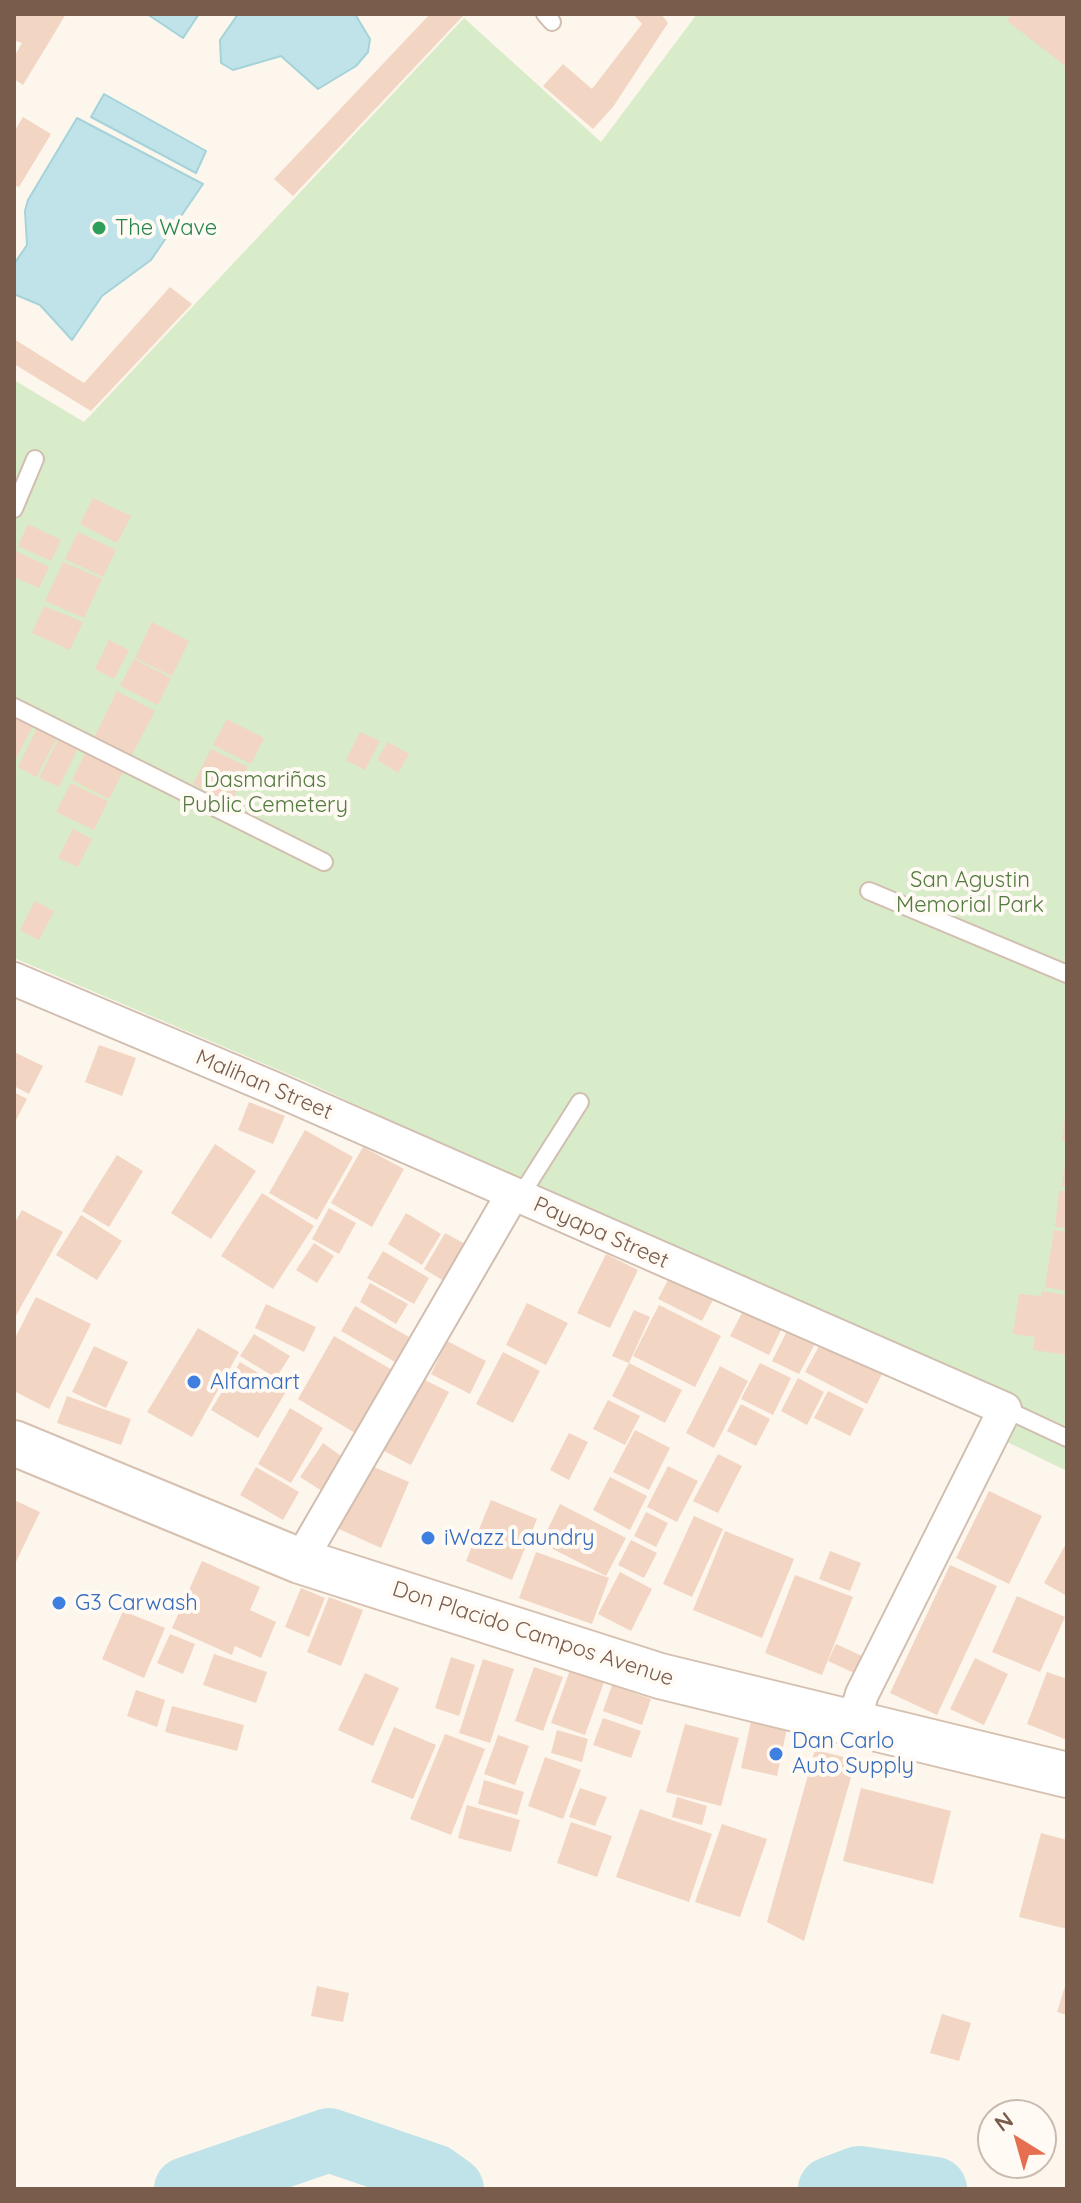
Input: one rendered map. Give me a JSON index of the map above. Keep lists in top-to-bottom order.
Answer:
{
  "streets": {
    "main road": ["Don Placido Campos Avenue"],
    "street": ["Malihan Street", "Payapa Street"]
  },
  "crossings": [
    ["Malihan Street", "Payapa Street"],
    ["Payapa Street", "Don Placido Campos Avenue"]
  ],
  "parks": ["Dasmariñas Public Cemetery", "San Agustin Memorial Park"],
  "places": [
    "The Wave",
    "Alfamart",
    "iWazz Laundry",
    "G3 Carwash",
    "Dan Carlo Auto Supply"
  ],
  "north": "top left"
}
